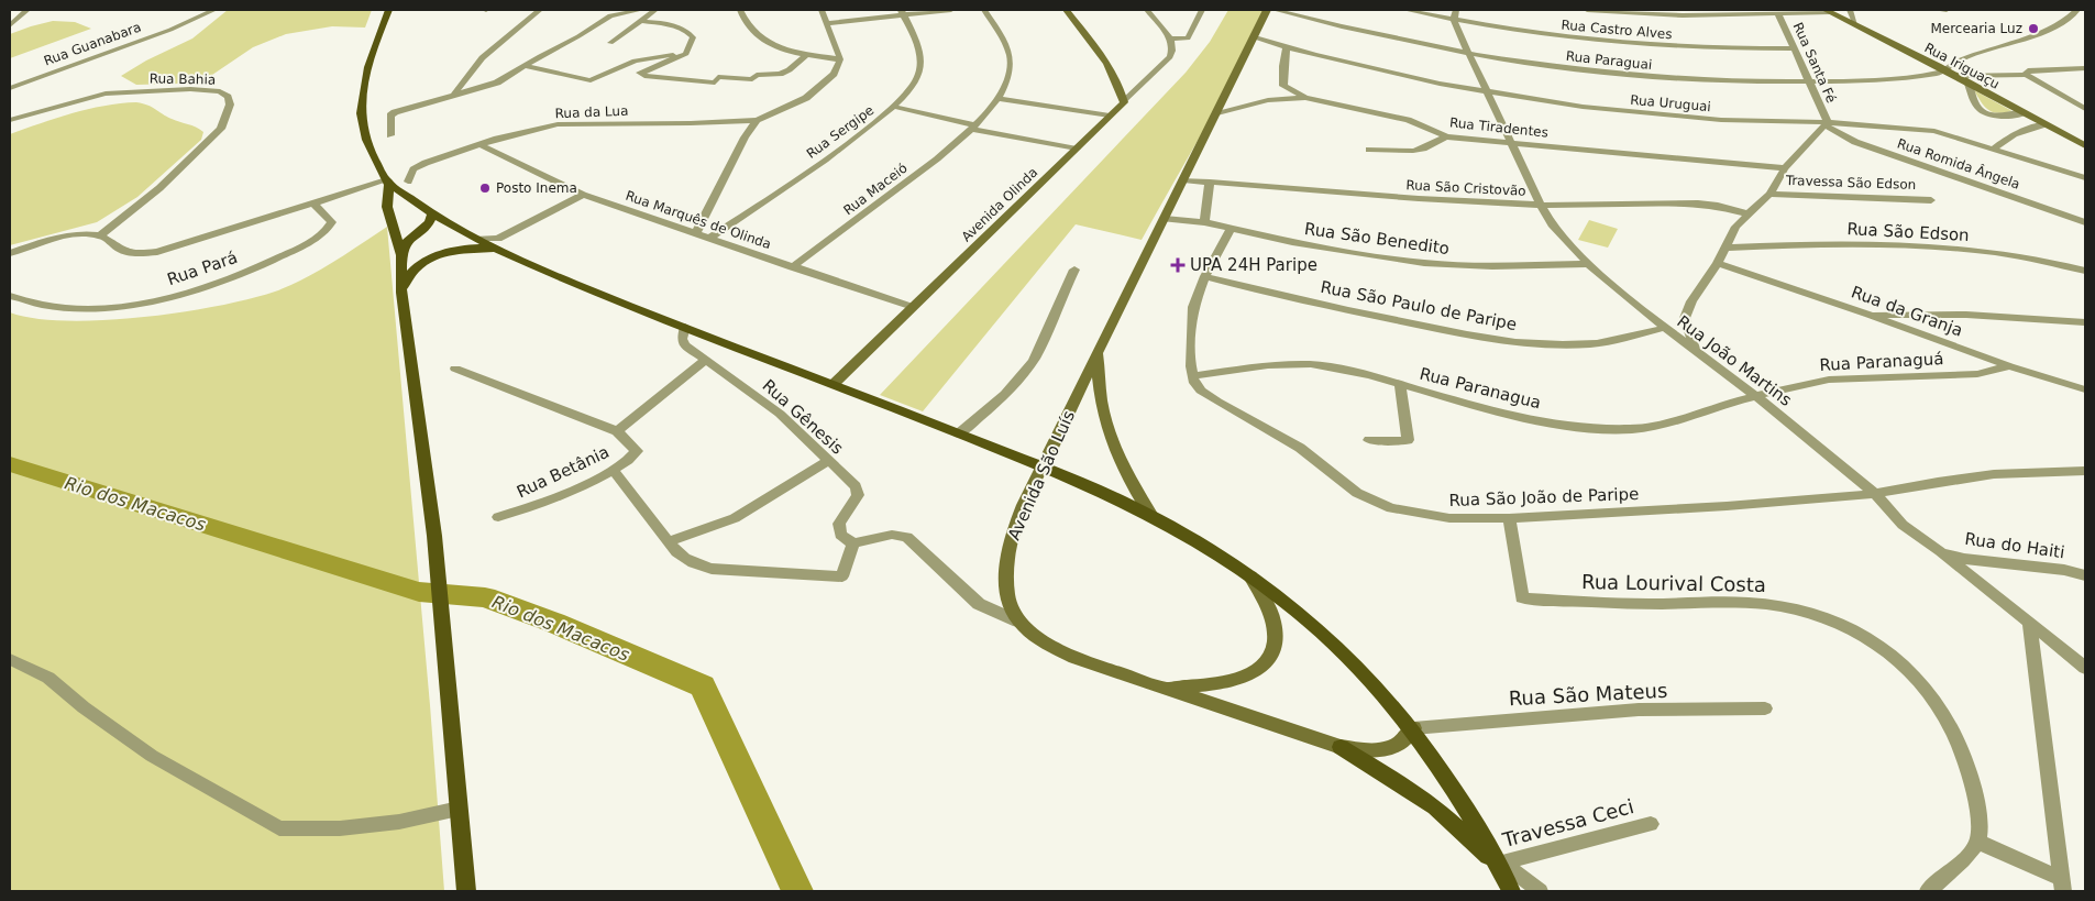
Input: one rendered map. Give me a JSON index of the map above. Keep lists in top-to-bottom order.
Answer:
{
  "streets": {
    "main road": ["Rua Iriguaçu", "Avenida Olinda", "Avenida São Luís"],
    "street": [
      "Rua Castro Alves",
      "Rua Guanabara",
      "Rua Paraguai",
      "Rua Santa Fé",
      "Rua Bahia",
      "Rua Uruguai",
      "Rua da Lua",
      "Rua Tiradentes",
      "Rua Sergipe",
      "Rua Romida Ângela",
      "Travessa São Edson",
      "Rua São Cristovão",
      "Rua Maceió",
      "Rua Marquês de Olinda",
      "Rua São Edson",
      "Rua São Benedito",
      "Rua Pará",
      "Rua São Paulo de Paripe",
      "Rua da Granja",
      "Rua João Martins",
      "Rua Paranaguá",
      "Rua Paranagua",
      "Rua Gênesis",
      "Rua Betânia",
      "Rua São João de Paripe",
      "Rua do Haiti",
      "Rua Lourival Costa",
      "Rua São Mateus",
      "Travessa Ceci"
    ]
  },
  "crossings": [
    ["Rua Castro Alves", "Rua Santa Fé"],
    ["Rua Castro Alves", "Rua João Martins"],
    ["Rua Paraguai", "Rua Santa Fé"],
    ["Rua Paraguai", "Rua Iriguaçu"],
    ["Rua Paraguai", "Rua João Martins"],
    ["Rua Santa Fé", "Rua Uruguai"],
    ["Rua Santa Fé", "Rua Romida Ângela"],
    ["Rua Santa Fé", "Travessa São Edson"],
    ["Rua Bahia", "Rua Pará"],
    ["Rua Uruguai", "Rua Romida Ângela"],
    ["Rua Uruguai", "Travessa São Edson"],
    ["Rua Uruguai", "Rua João Martins"],
    ["Rua Uruguai", "Avenida São Luís"],
    ["Rua da Lua", "Rua Marquês de Olinda"],
    ["Rua Tiradentes", "Travessa São Edson"],
    ["Rua Tiradentes", "Rua João Martins"],
    ["Rua Tiradentes", "Avenida São Luís"],
    ["Rua Sergipe", "Rua Marquês de Olinda"],
    ["Rua Romida Ângela", "Travessa São Edson"],
    ["Travessa São Edson", "Rua São Cristovão"],
    ["Travessa São Edson", "Rua São Edson"],
    ["Travessa São Edson", "Rua da Granja"],
    ["Travessa São Edson", "Rua João Martins"],
    ["Rua São Cristovão", "Rua João Martins"],
    ["Rua São Cristovão", "Avenida São Luís"],
    ["Rua Maceió", "Rua Marquês de Olinda"],
    ["Avenida Olinda", "Rua Marquês de Olinda"],
    ["Rua São Benedito", "Rua João Martins"],
    ["Rua São Benedito", "Avenida São Luís"],
    ["Rua São Paulo de Paripe", "Rua João Martins"],
    ["Rua da Granja", "Rua Paranaguá"],
    ["Rua João Martins", "Rua Paranaguá"],
    ["Rua João Martins", "Rua Paranagua"],
    ["Rua João Martins", "Rua São João de Paripe"],
    ["Rua João Martins", "Rua do Haiti"],
    ["Rua Paranaguá", "Rua Paranagua"],
    ["Rua Paranagua", "Rua São João de Paripe"],
    ["Avenida São Luís", "Rua São Mateus"],
    ["Rua São João de Paripe", "Rua Lourival Costa"]
  ],
  "water": ["Rio dos Macacos"],
  "places": {
    "other": ["Mercearia Luz", "Posto Inema"],
    "health": ["UPA 24H Paripe"]
  }
}
